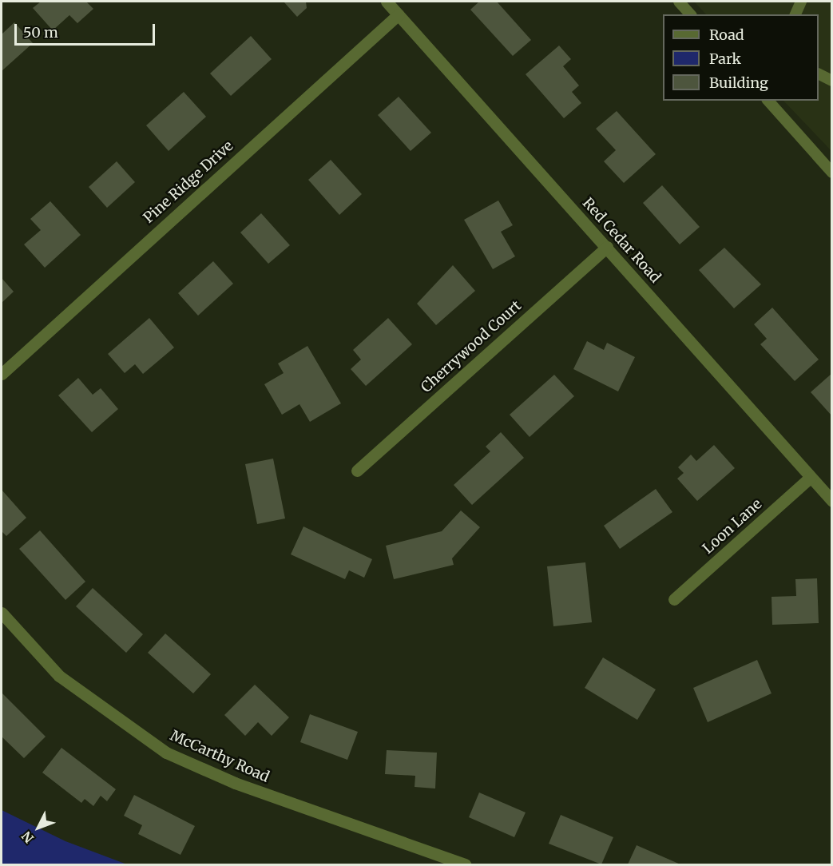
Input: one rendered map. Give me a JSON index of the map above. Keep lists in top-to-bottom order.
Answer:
{
  "streets": {
    "street": [
      "Pine Ridge Drive",
      "Red Cedar Road",
      "Cherrywood Court",
      "Loon Lane",
      "McCarthy Road"
    ]
  },
  "crossings": [
    ["Pine Ridge Drive", "Red Cedar Road"],
    ["Red Cedar Road", "Cherrywood Court"],
    ["Red Cedar Road", "Loon Lane"]
  ],
  "legend": ["Road", "Park", "Building"],
  "scale_bar": "50 m",
  "north": "bottom left"
}
